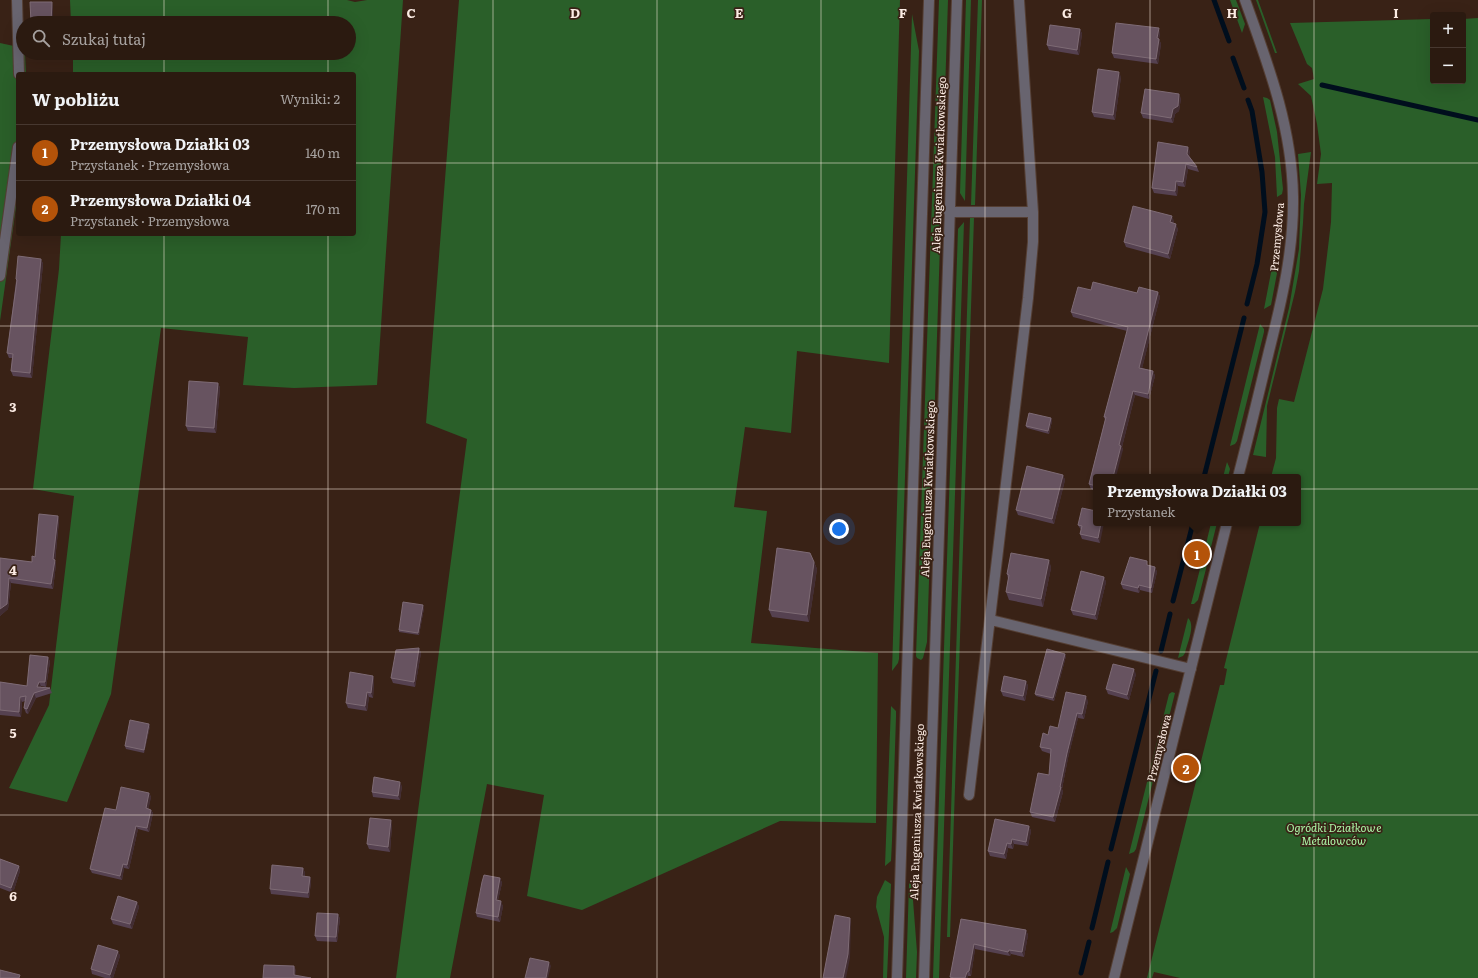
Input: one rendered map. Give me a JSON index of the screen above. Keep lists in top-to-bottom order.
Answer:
{
  "streets": {
    "street": ["Aleja Eugeniusza Kwiatkowskiego", "Przemysłowa"]
  },
  "parks": ["Ogródki Działkowe Metalowców"],
  "page": {
    "map_buttons": ["+", "−"],
    "search": "Szukaj tutaj",
    "heading": ["W pobliżu", "Wyniki: 2"],
    "list": [
      {
        "mark": "1",
        "name": "Przemysłowa Działki 03",
        "note": "Przystanek · Przemysłowa",
        "value": "140 m"
      },
      {
        "mark": "2",
        "name": "Przemysłowa Działki 04",
        "note": "Przystanek · Przemysłowa",
        "value": "170 m"
      }
    ],
    "popup": ["Przemysłowa Działki 03", "Przystanek"],
    "pins": ["1", "2"]
  },
  "grid": {
    "columns": [
      "C",
      "D",
      "E",
      "F",
      "G",
      "H",
      "I"
    ],
    "rows": [
      "3",
      "4",
      "5",
      "6"
    ]
  }
}
